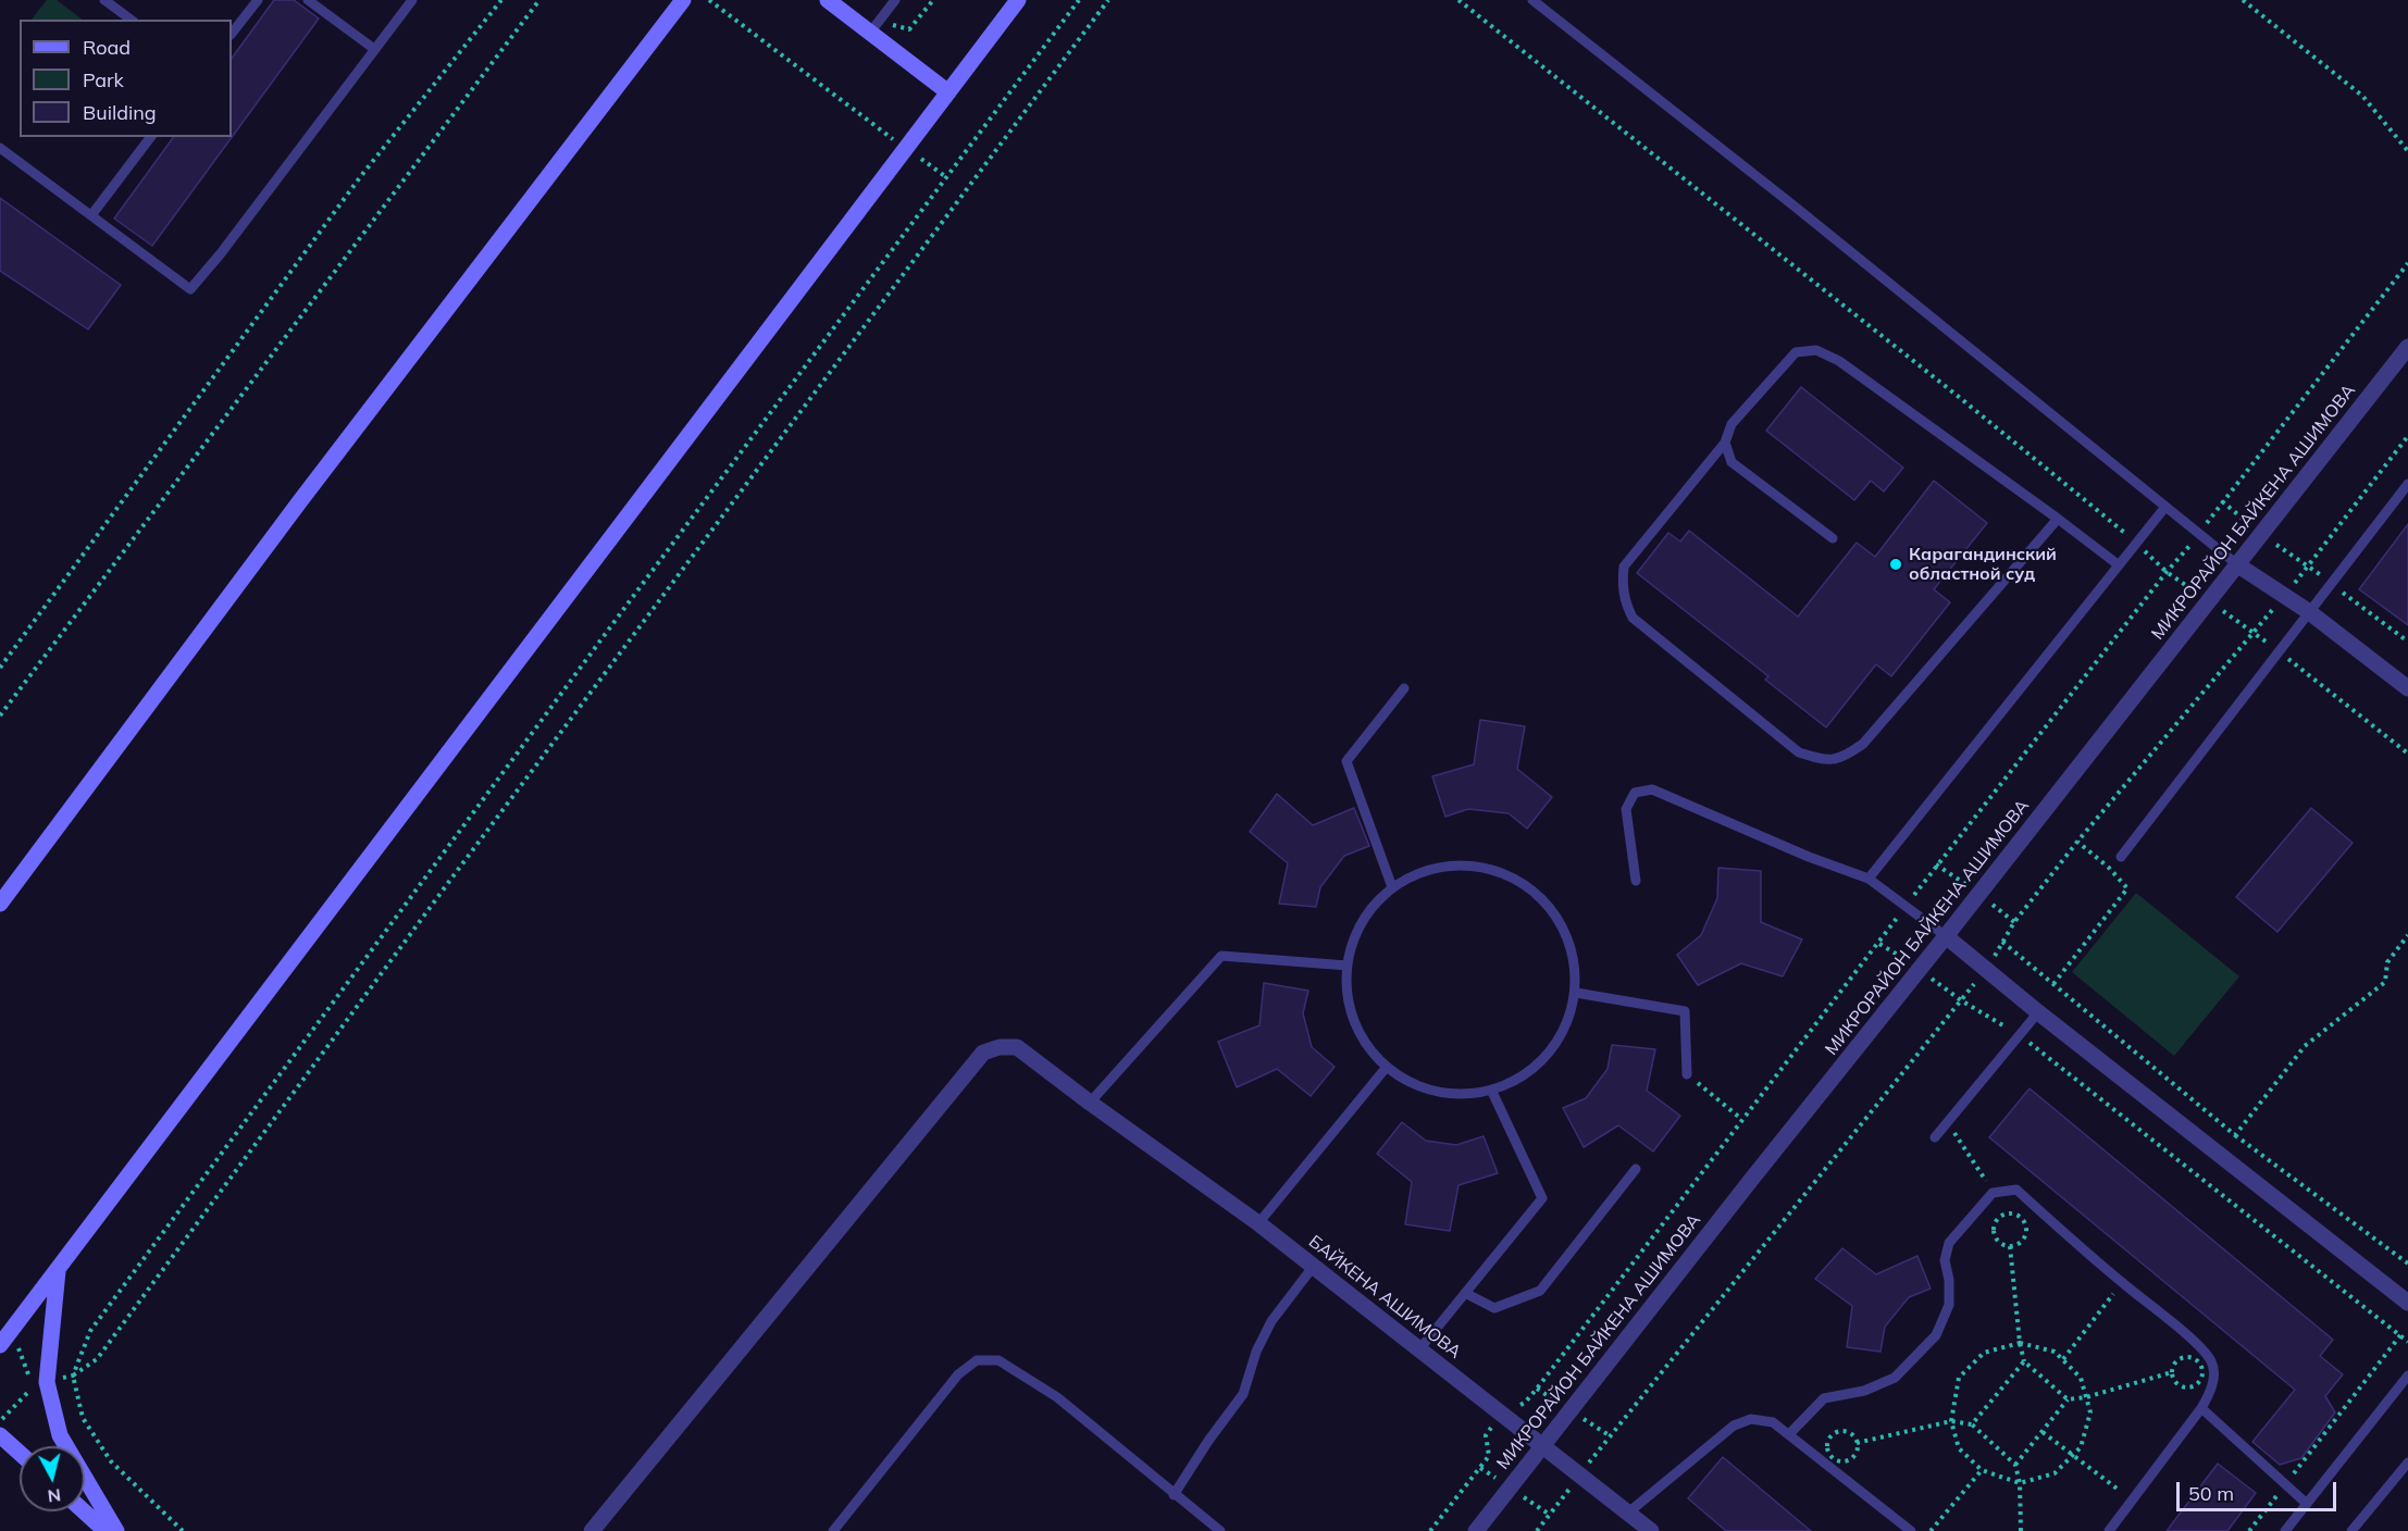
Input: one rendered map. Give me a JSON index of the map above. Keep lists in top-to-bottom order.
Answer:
{
  "streets": {
    "street": ["МИКРОРАЙОН БАЙКЕНА АШИМОВА", "БАЙКЕНА АШИМОВА"]
  },
  "crossings": [
    ["МИКРОРАЙОН БАЙКЕНА АШИМОВА", "БАЙКЕНА АШИМОВА"]
  ],
  "places": ["Карагандинский областной суд"],
  "legend": ["Road", "Park", "Building"],
  "scale_bar": "50 m",
  "north": "bottom"
}
